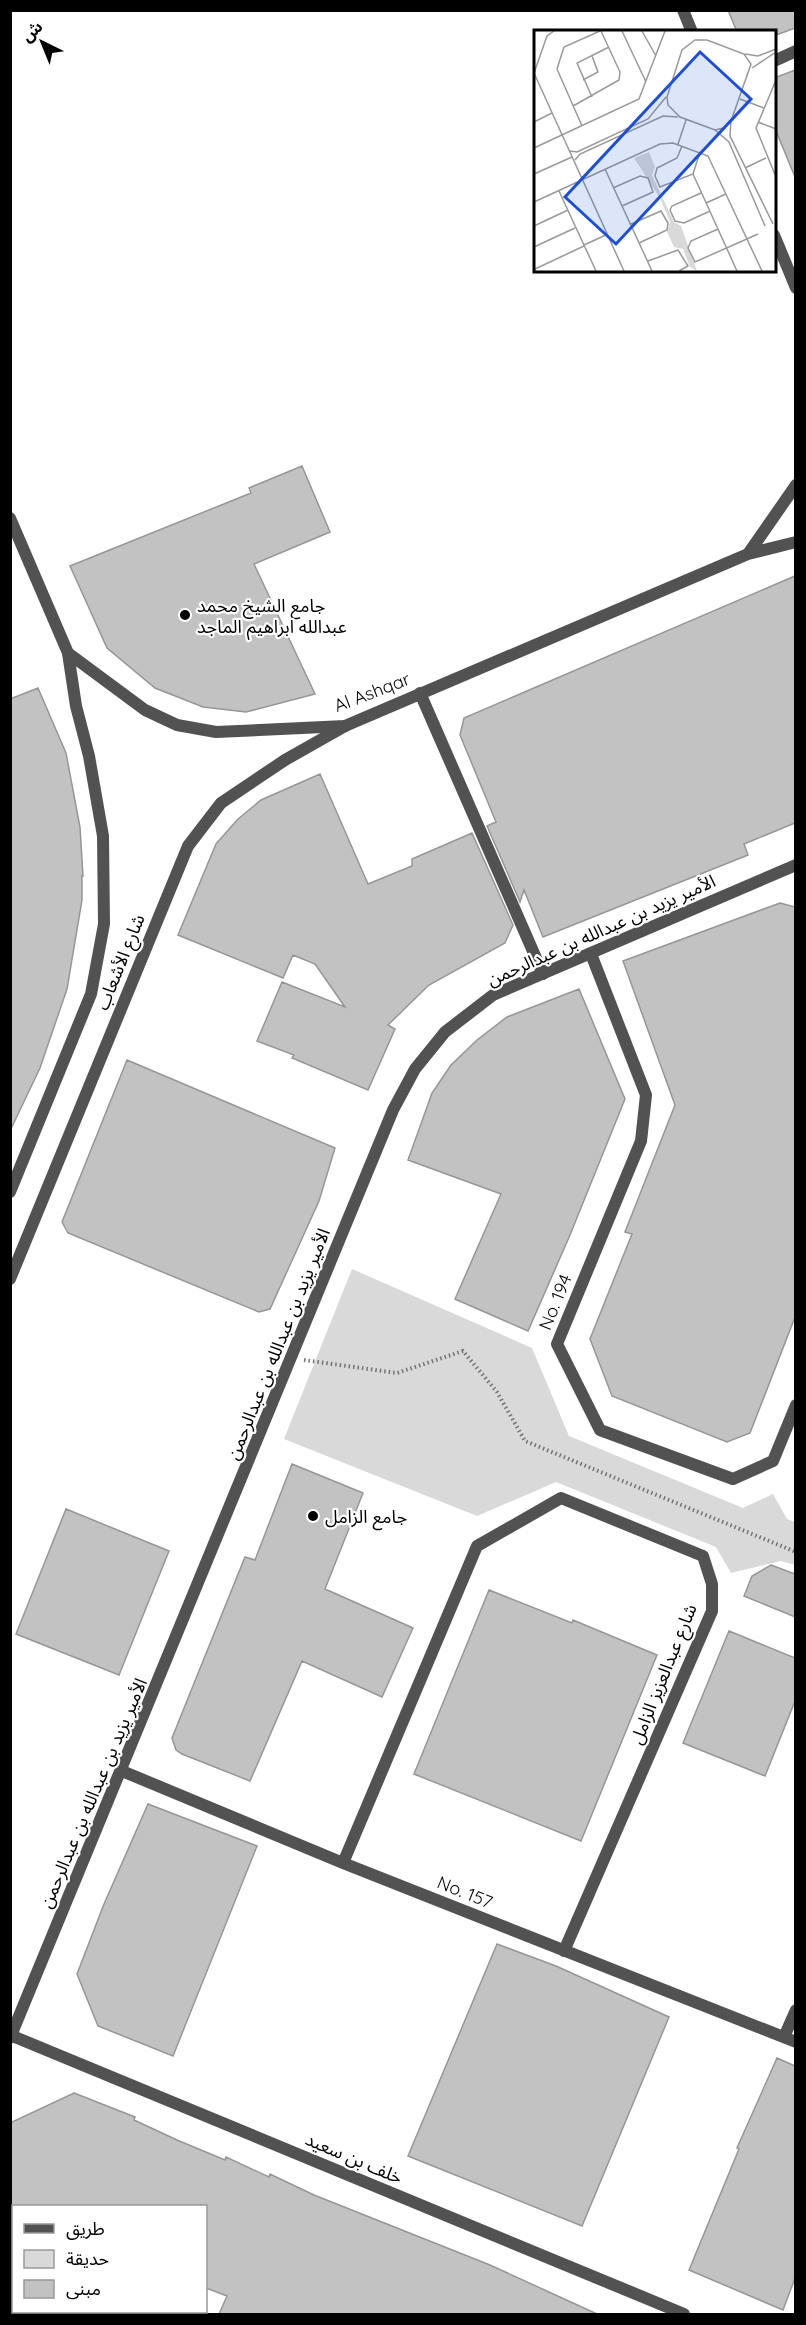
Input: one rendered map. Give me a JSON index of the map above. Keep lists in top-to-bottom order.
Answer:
{
  "streets": {
    "street": [
      "Al Ashqar",
      "الأمير يزيد بن عبدالله بن عبدالرحمن",
      "شارع الأشعاب",
      "No. 194",
      "شارع عبدالعزيز الزامل",
      "No. 157",
      "خلف بن سعيد"
    ]
  },
  "crossings": [
    ["Al Ashqar", "شارع الأشعاب"],
    ["الأمير يزيد بن عبدالله بن عبدالرحمن", "No. 194"],
    ["الأمير يزيد بن عبدالله بن عبدالرحمن", "No. 157"],
    ["الأمير يزيد بن عبدالله بن عبدالرحمن", "خلف بن سعيد"],
    ["شارع عبدالعزيز الزامل", "No. 157"]
  ],
  "places": ["جامع الشيخ محمد عبدالله ابراهيم الماجد", "جامع الزامل"],
  "legend": ["طريق", "حديقة", "مبنى"],
  "north": "top left"
}
